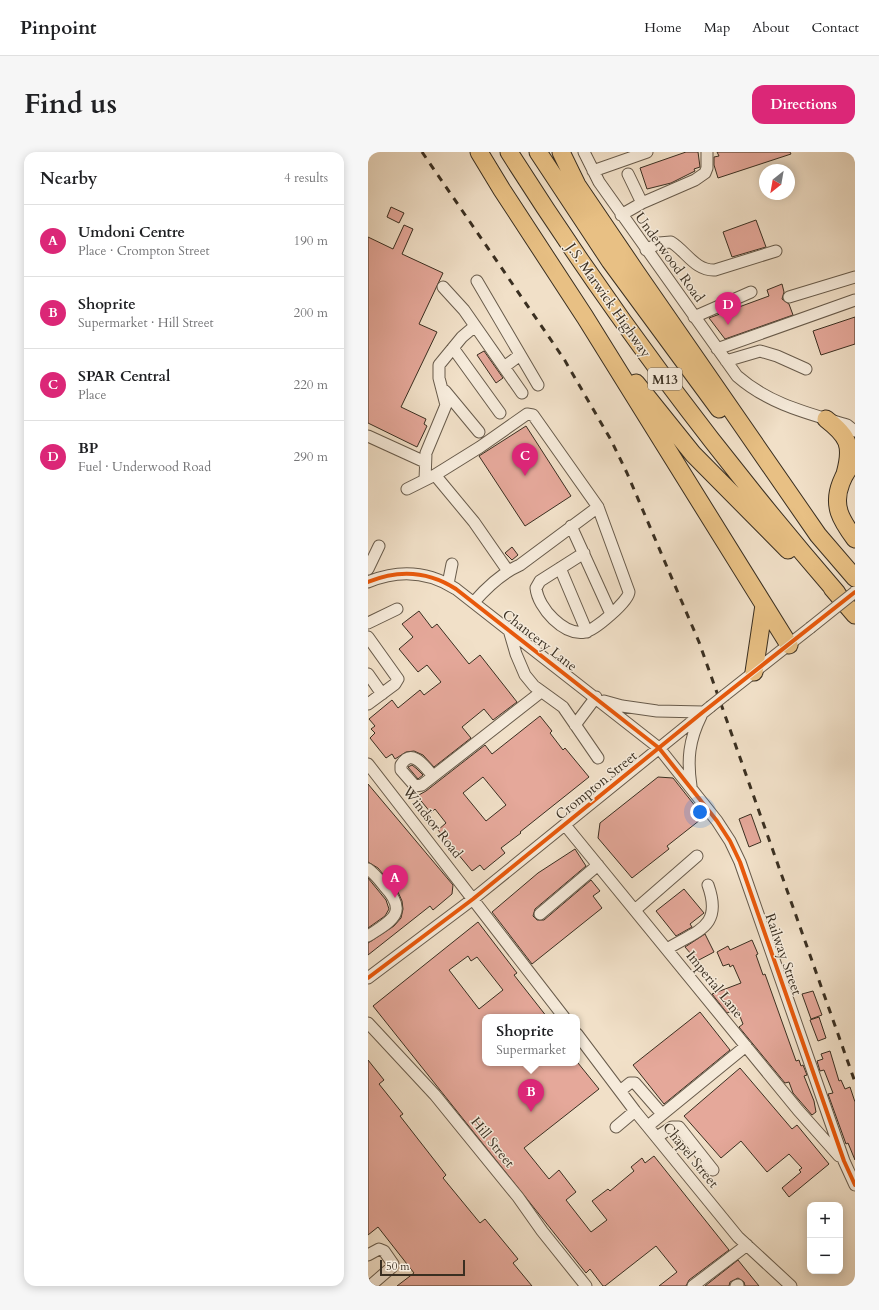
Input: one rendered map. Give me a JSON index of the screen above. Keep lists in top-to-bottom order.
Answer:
{
  "streets": {
    "highway": ["J.S. Marwick Highway", "M13"],
    "street": [
      "Underwood Road",
      "Chancery Lane",
      "Crompton Street",
      "Windsor Road",
      "Railway Street",
      "Imperial Lane",
      "Hill Street",
      "Chapel Street"
    ]
  },
  "crossings": [
    ["J.S. Marwick Highway", "M13"],
    ["Chancery Lane", "Crompton Street"],
    ["Chancery Lane", "Railway Street"],
    ["Crompton Street", "Windsor Road"],
    ["Crompton Street", "Railway Street"],
    ["Crompton Street", "Imperial Lane"],
    ["Railway Street", "Imperial Lane"]
  ],
  "scale_bar": "50 m",
  "north": "bottom left",
  "page": {
    "header": "Pinpoint",
    "nav": [
      "Home",
      "Map",
      "About",
      "Contact"
    ],
    "title": "Find us",
    "buttons": "Directions",
    "heading": ["Nearby", "4 results"],
    "list": [
      {
        "mark": "A",
        "name": "Umdoni Centre",
        "note": "Place · Crompton Street",
        "value": "190 m"
      },
      {
        "mark": "B",
        "name": "Shoprite",
        "note": "Supermarket · Hill Street",
        "value": "200 m"
      },
      {
        "mark": "C",
        "name": "SPAR Central",
        "note": "Place",
        "value": "220 m"
      },
      {
        "mark": "D",
        "name": "BP",
        "note": "Fuel · Underwood Road",
        "value": "290 m"
      }
    ],
    "pins": [
      "D",
      "C",
      "A",
      "B"
    ],
    "popup": ["Shoprite", "Supermarket"],
    "map_buttons": ["+", "−"],
    "scale": "50 m"
  }
}
